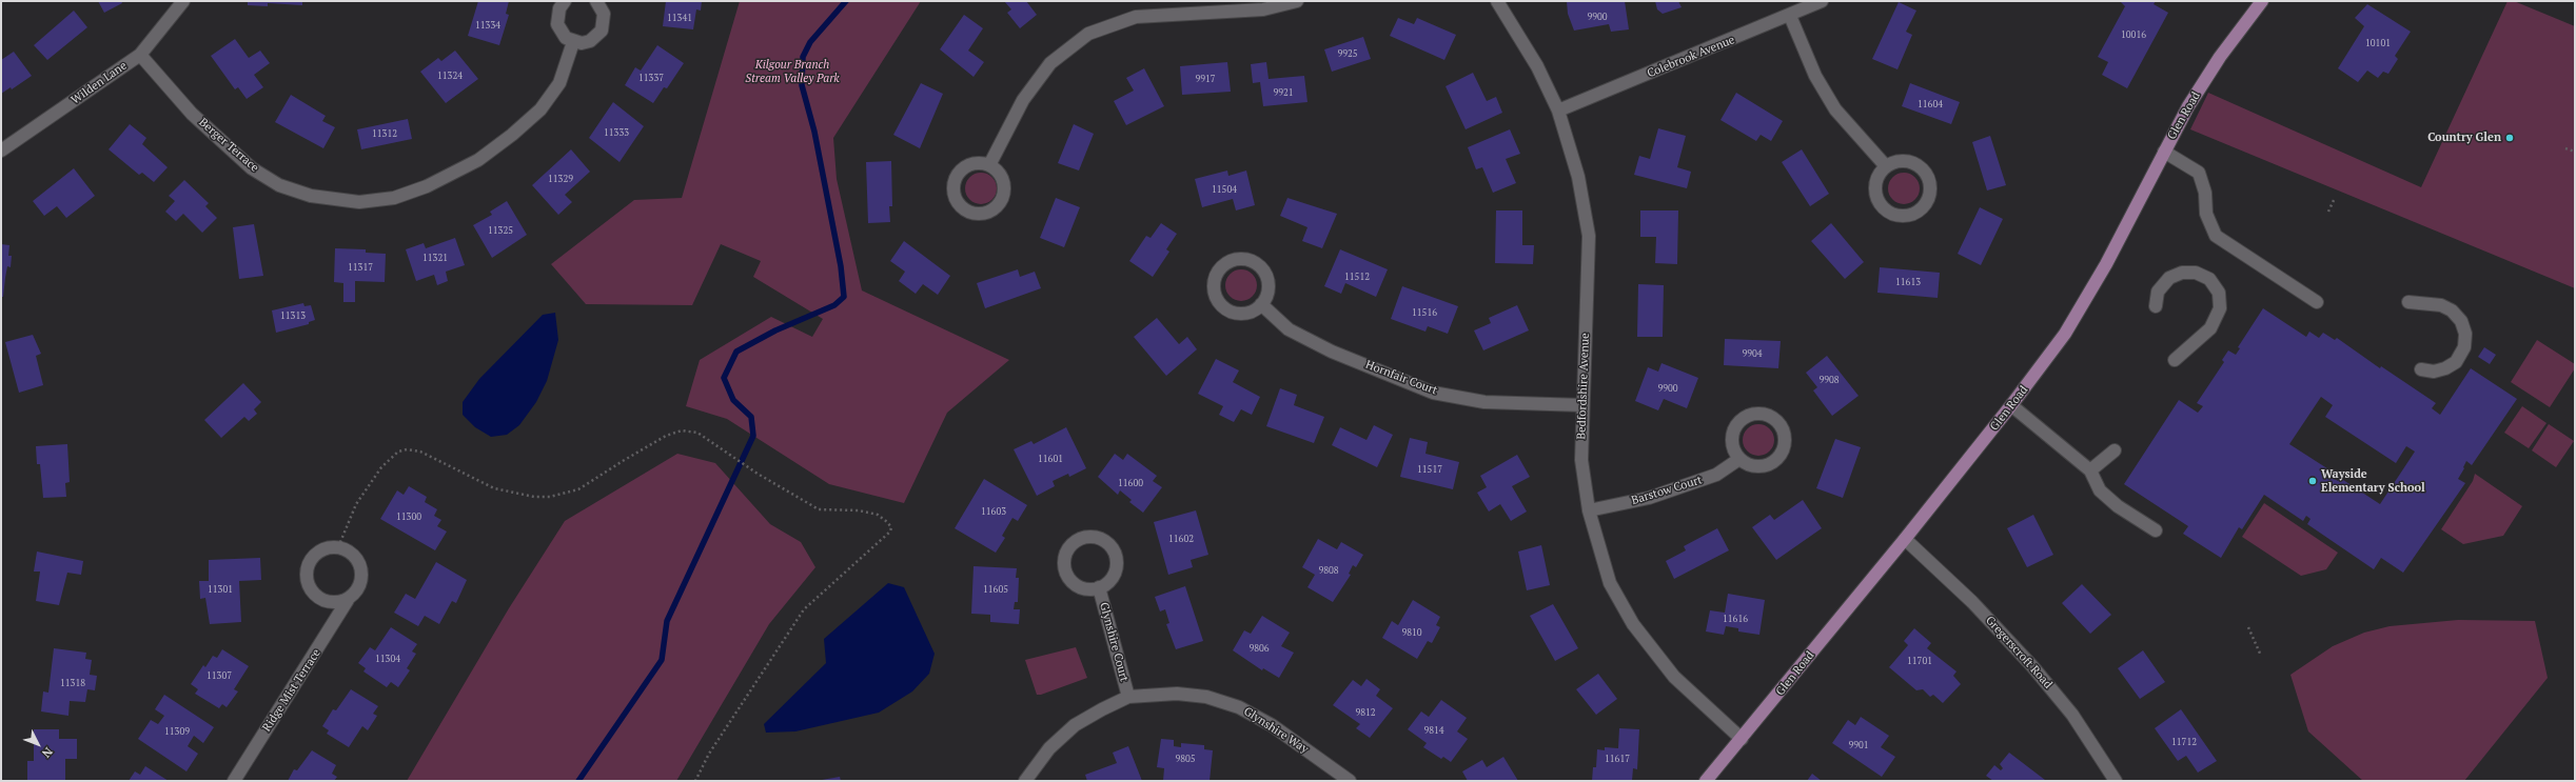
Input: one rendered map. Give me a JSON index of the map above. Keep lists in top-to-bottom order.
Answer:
{
  "streets": {
    "main road": ["Glen Road"],
    "street": [
      "Colebrook Avenue",
      "Wilden Lane",
      "Berger Terrace",
      "Hornfair Court",
      "Bedfordshire Avenue",
      "Barstow Court",
      "Glynshire Court",
      "Gregerscroft Road",
      "Ridge Mist Terrace",
      "Glynshire Way"
    ]
  },
  "crossings": [
    ["Colebrook Avenue", "Bedfordshire Avenue"],
    ["Wilden Lane", "Berger Terrace"],
    ["Glen Road", "Bedfordshire Avenue"],
    ["Glen Road", "Gregerscroft Road"],
    ["Hornfair Court", "Bedfordshire Avenue"],
    ["Bedfordshire Avenue", "Barstow Court"],
    ["Glynshire Court", "Glynshire Way"]
  ],
  "parks": ["Kilgour Branch Stream Valley Park"],
  "places": ["Country Glen", "Wayside Elementary School"],
  "house_numbers": [
    "9900",
    "11341",
    "11334",
    "10016",
    "10101",
    "9925",
    "11324",
    "11337",
    "9917",
    "9921",
    "11604",
    "11333",
    "11312",
    "11329",
    "11504",
    "11325",
    "11321",
    "11317",
    "11512",
    "11613",
    "11516",
    "11313",
    "9904",
    "9908",
    "9900",
    "11601",
    "11517",
    "11600",
    "11603",
    "11300",
    "11602",
    "9808",
    "11301",
    "11605",
    "11616",
    "9810",
    "9806",
    "11304",
    "11701",
    "11307",
    "11318",
    "9812",
    "9814",
    "11309",
    "11712",
    "9901",
    "9805",
    "11617"
  ],
  "north": "bottom right"
}
